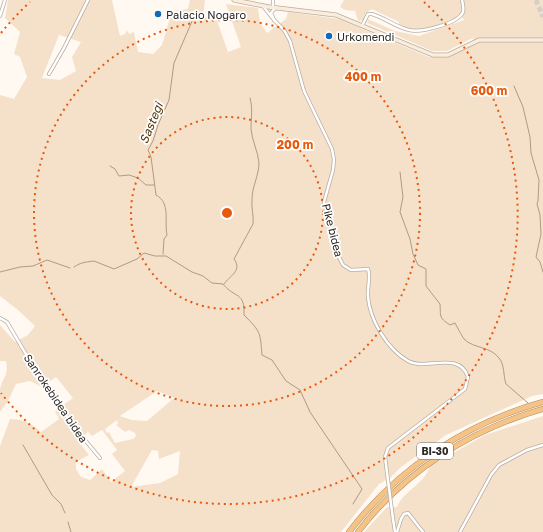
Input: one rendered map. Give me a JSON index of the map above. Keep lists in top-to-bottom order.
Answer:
{
  "streets": {
    "highway": ["BI-30"],
    "street": ["Pike bidea", "Sanrokebidea bidea"]
  },
  "water": ["Sastegi"],
  "places": ["Palacio Nogaro", "Urkomendi"],
  "rings": ["400 m", "600 m", "200 m"]
}
